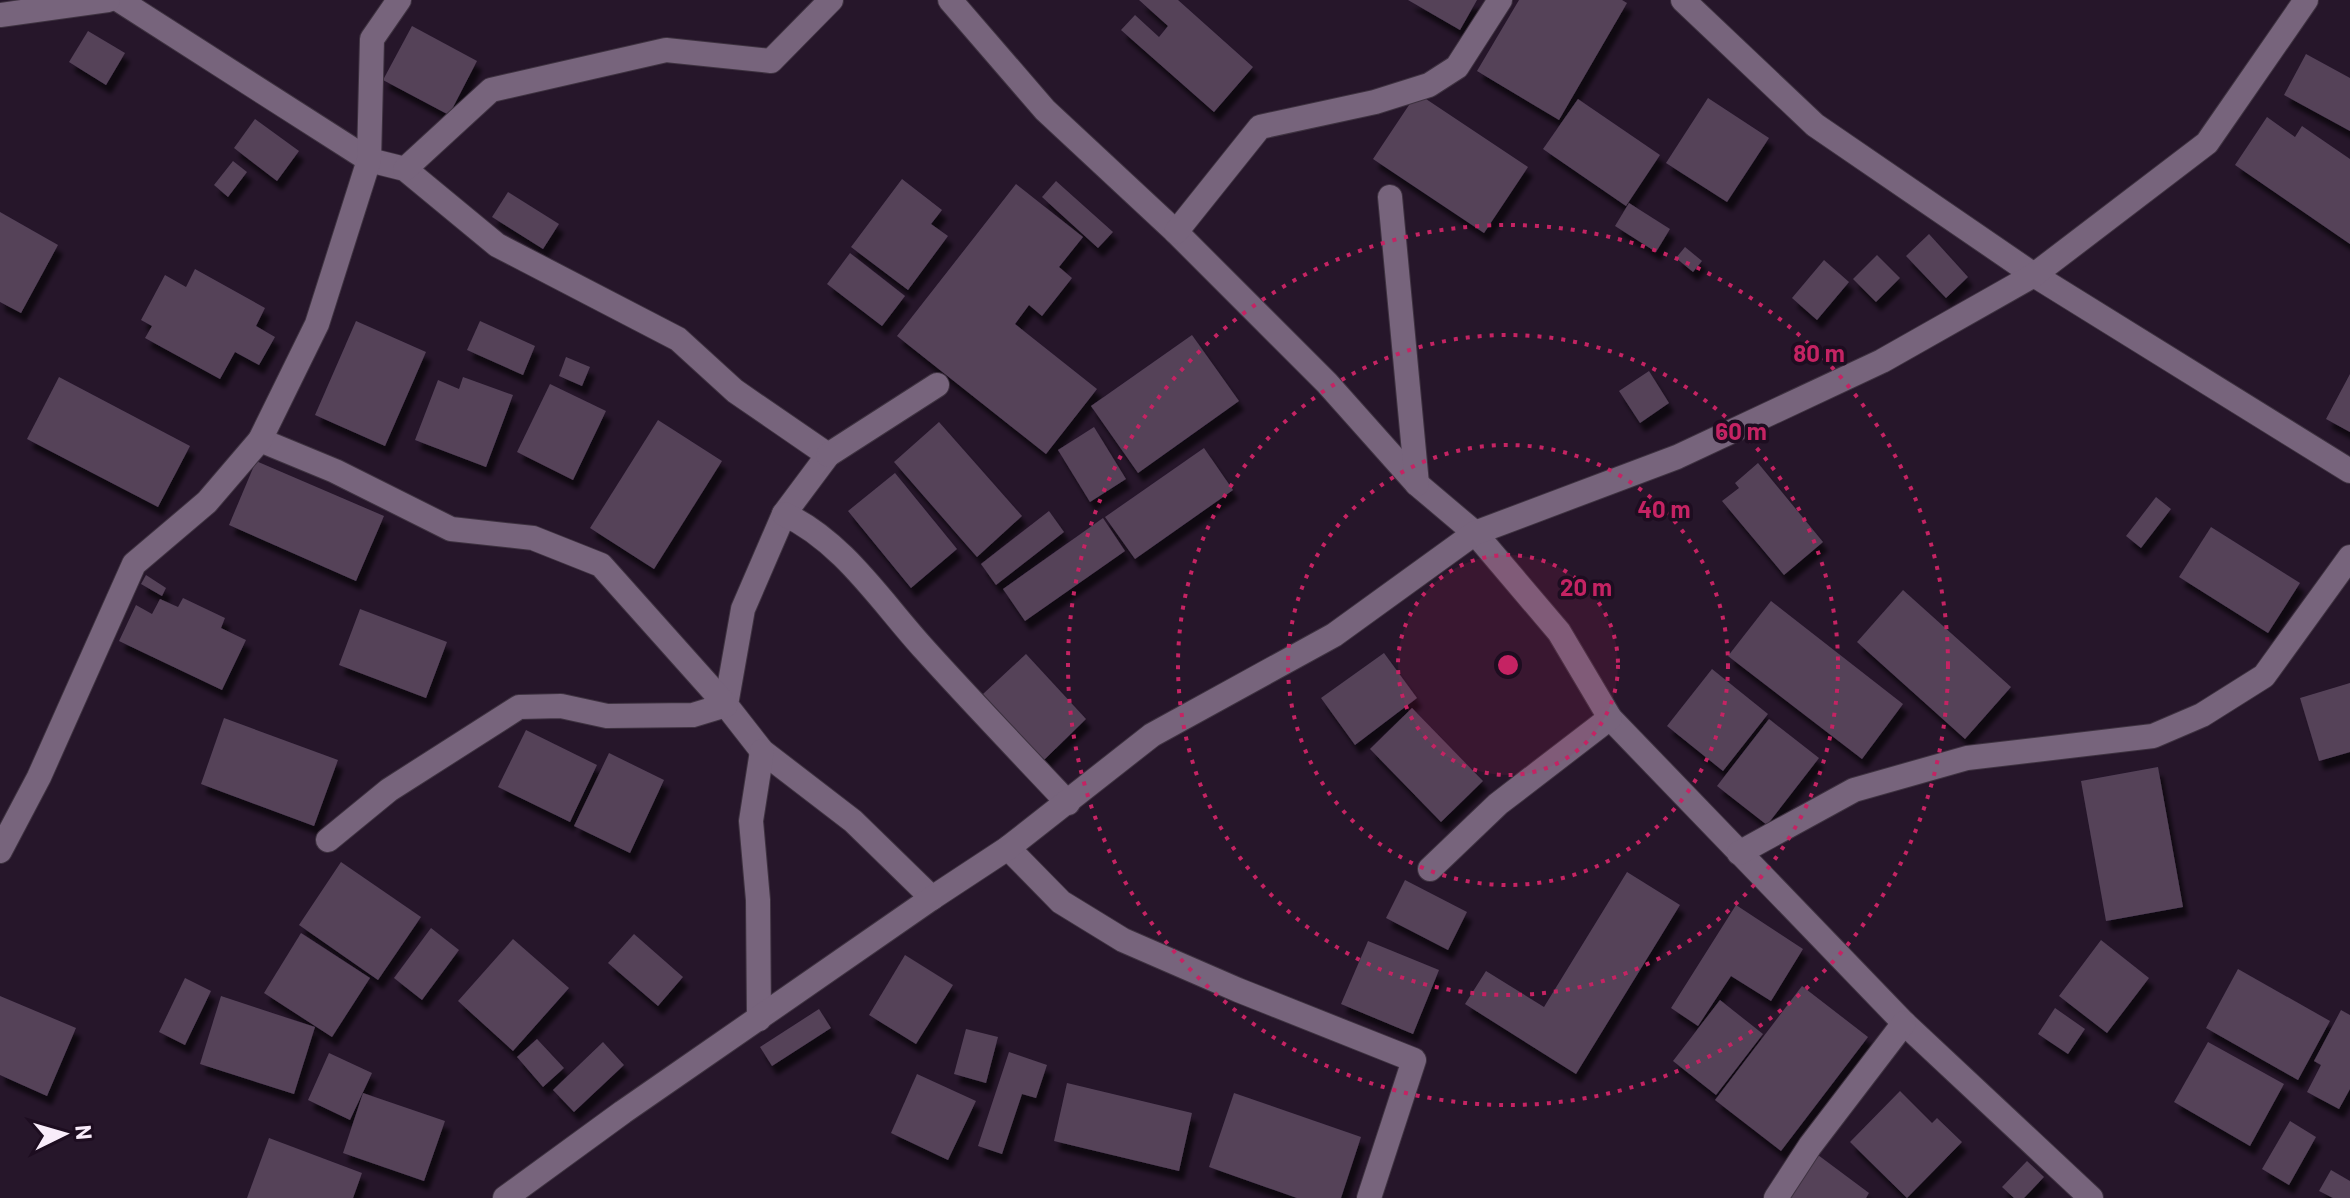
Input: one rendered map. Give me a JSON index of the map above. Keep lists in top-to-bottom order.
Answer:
{
  "north": "right",
  "rings": [
    "80 m",
    "60 m",
    "40 m",
    "20 m"
  ]
}
